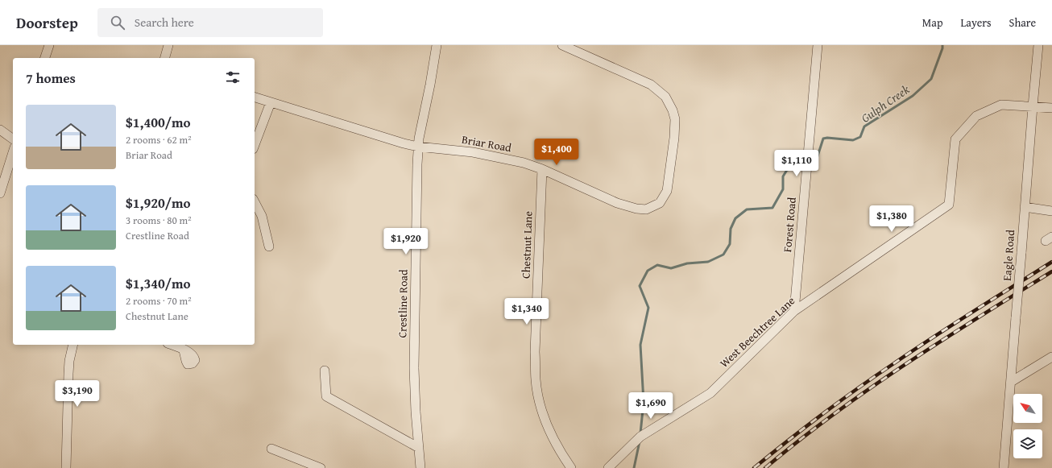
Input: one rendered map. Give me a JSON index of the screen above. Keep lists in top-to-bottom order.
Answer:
{
  "streets": {
    "street": [
      "Briar Road",
      "Forest Road",
      "Chestnut Lane",
      "Eagle Road",
      "Crestline Road",
      "West Beechtree Lane"
    ]
  },
  "crossings": [
    ["Briar Road", "Chestnut Lane"],
    ["Briar Road", "Crestline Road"],
    ["Forest Road", "West Beechtree Lane"],
    ["Eagle Road", "West Beechtree Lane"]
  ],
  "water": ["Gulph Creek"],
  "north": "top left",
  "page": {
    "header": "Doorstep",
    "search": "Search here",
    "nav": ["Map", "Layers", "Share"],
    "heading": "7 homes",
    "list": [
      {
        "name": "$1,400/mo",
        "note": "2 rooms · 62 m² · Briar Road"
      },
      {
        "name": "$1,920/mo",
        "note": "3 rooms · 80 m² · Crestline Road"
      },
      {
        "name": "$1,340/mo",
        "note": "2 rooms · 70 m² · Chestnut Lane"
      }
    ],
    "price": [
      "$1,400",
      "$1,110",
      "$1,380",
      "$1,920",
      "$1,340",
      "$3,190",
      "$1,690"
    ]
  }
}
